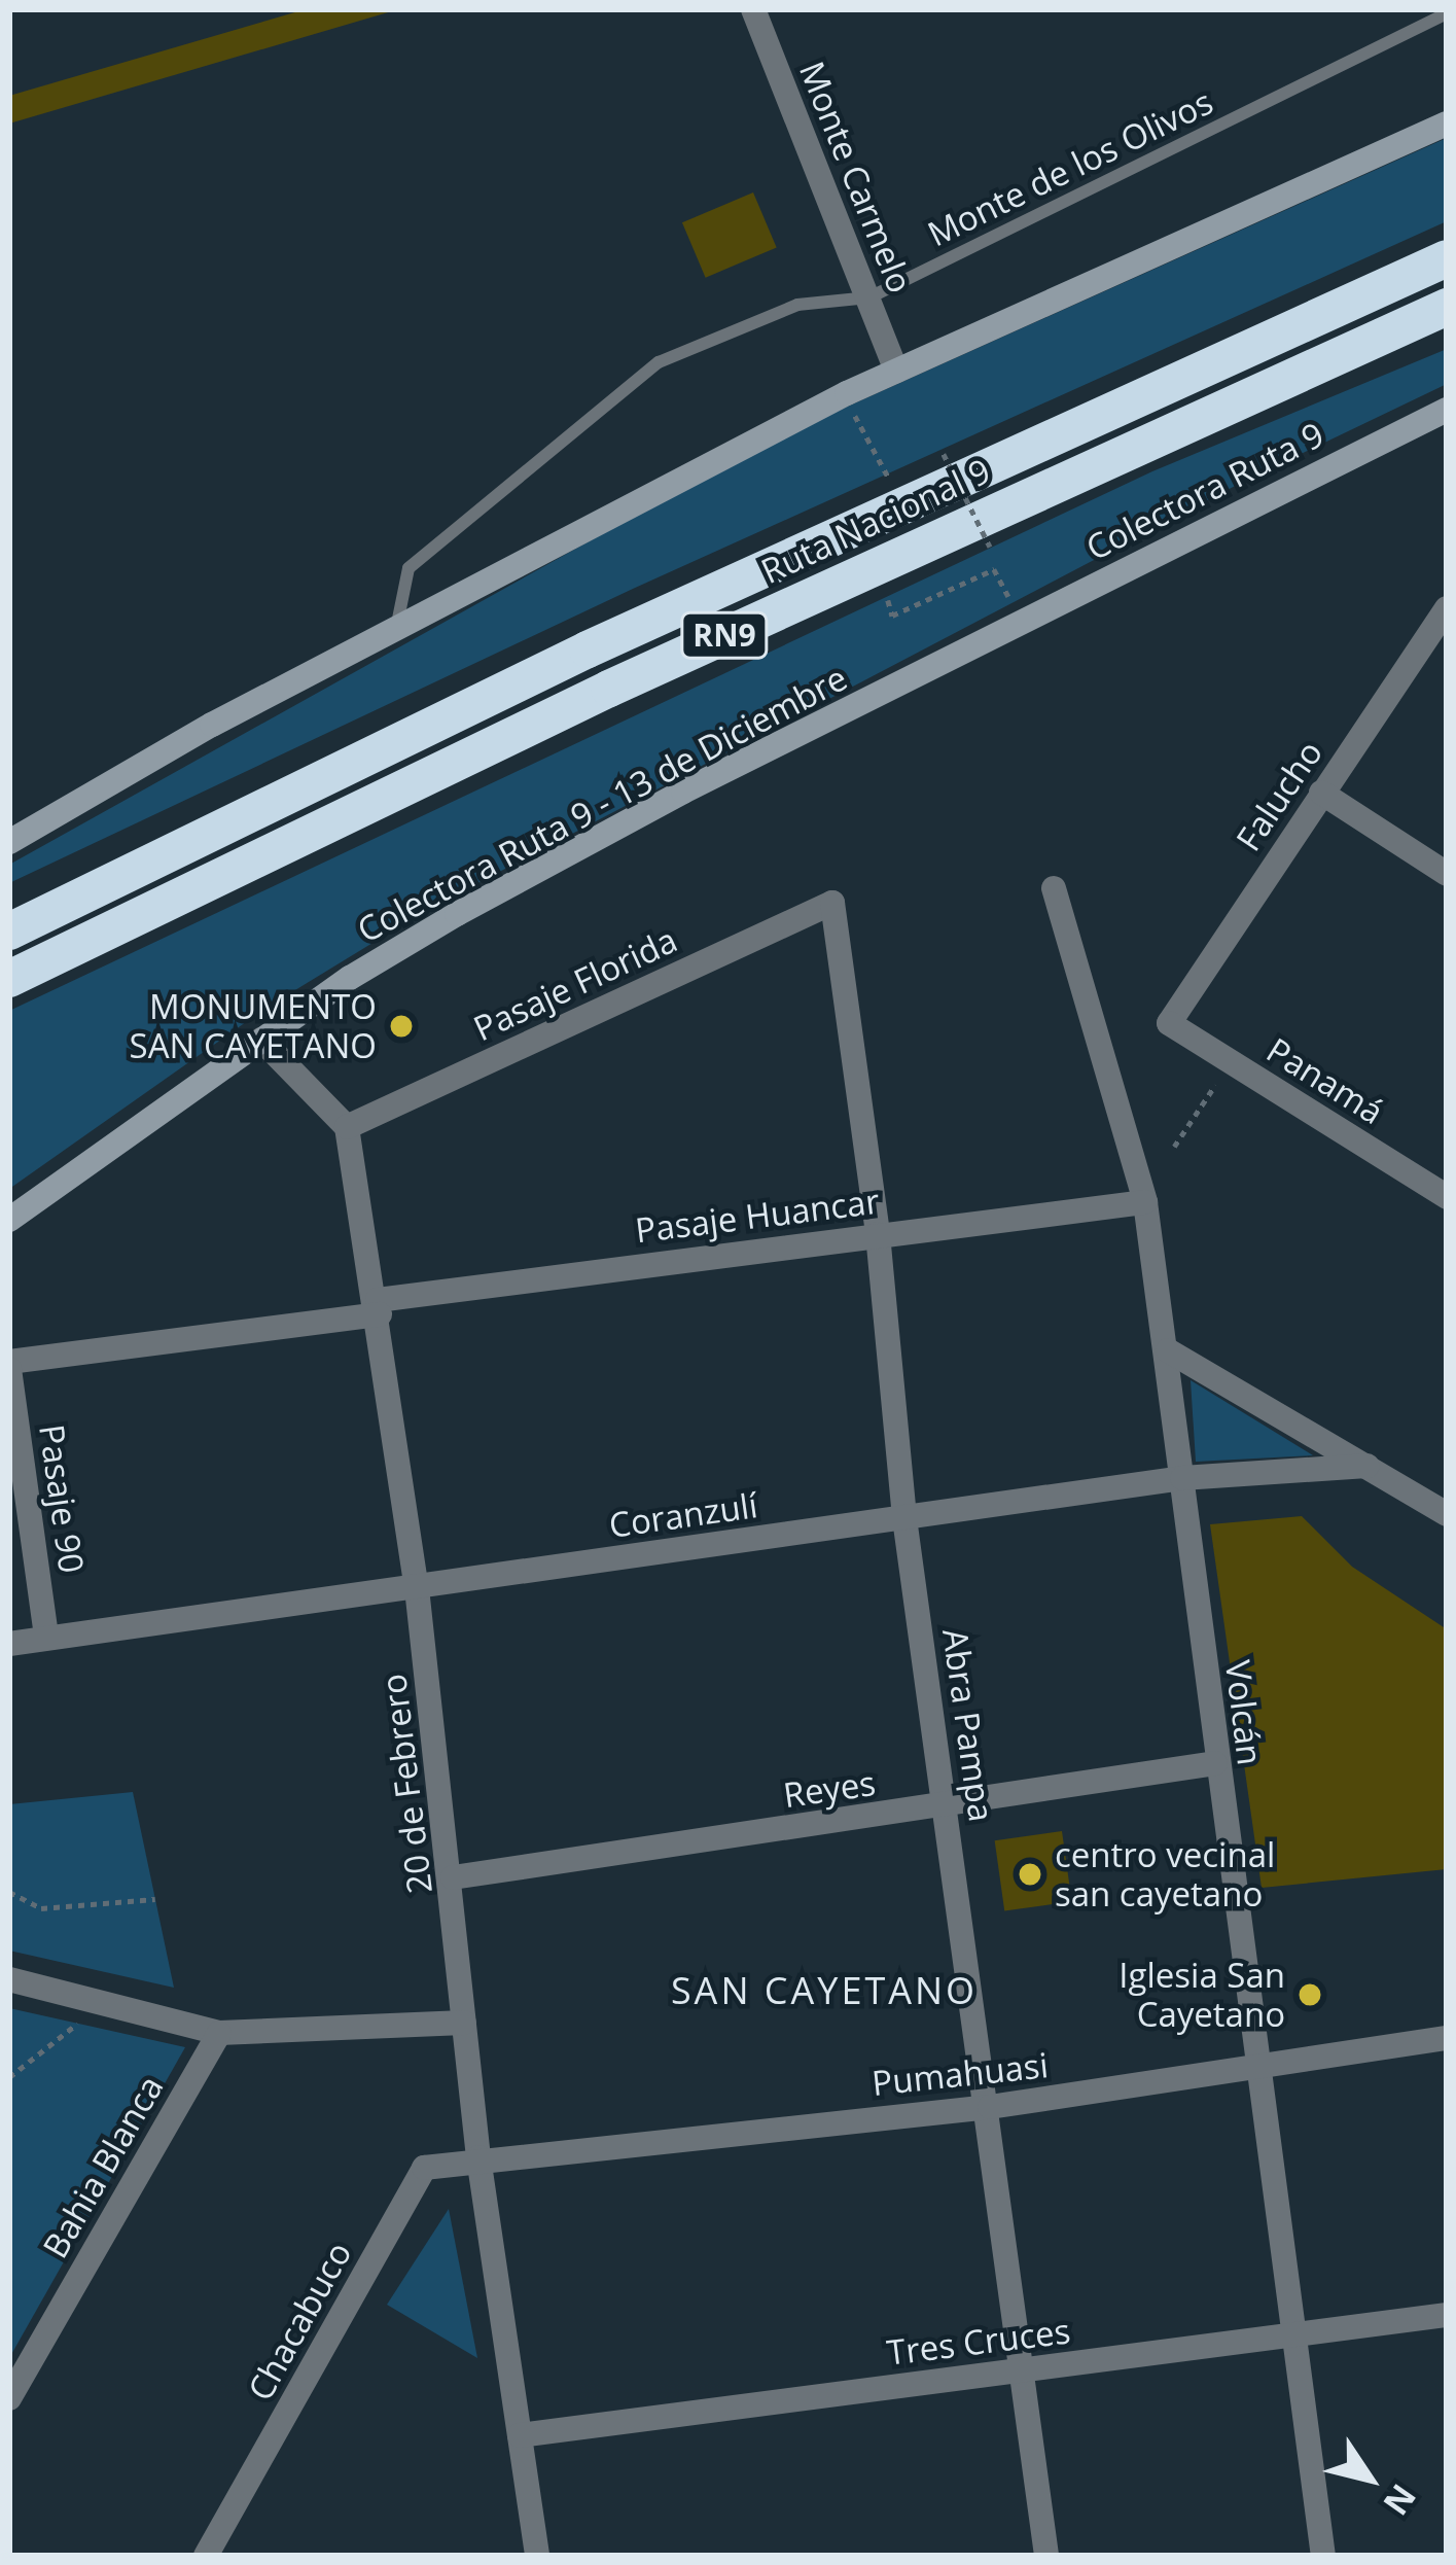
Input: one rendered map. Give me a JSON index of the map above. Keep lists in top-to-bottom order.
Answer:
{
  "streets": {
    "highway": ["Ruta Nacional 9", "RN9"],
    "street": [
      "Monte Carmelo",
      "Colectora Ruta 9",
      "Falucho",
      "Colectora Ruta 9 - 13 de Diciembre",
      "Pasaje Florida",
      "Panamá",
      "Pasaje Huancar",
      "Pasaje 90",
      "Coranzulí",
      "Volcán",
      "Abra Pampa",
      "20 de Febrero",
      "Reyes",
      "Pumahuasi",
      "Bahia Blanca",
      "Chacabuco",
      "Tres Cruces"
    ],
    "lane": ["Monte de los Olivos"]
  },
  "crossings": [
    ["Monte de los Olivos", "Monte Carmelo"],
    ["Colectora Ruta 9", "Colectora Ruta 9 - 13 de Diciembre"],
    ["Falucho", "Panamá"],
    ["Pasaje Florida", "Abra Pampa"],
    ["Pasaje Florida", "20 de Febrero"],
    ["Pasaje Huancar", "Pasaje 90"],
    ["Pasaje Huancar", "Volcán"],
    ["Pasaje Huancar", "Abra Pampa"],
    ["Pasaje Huancar", "20 de Febrero"],
    ["Pasaje 90", "Coranzulí"],
    ["Coranzulí", "Volcán"],
    ["Coranzulí", "Abra Pampa"],
    ["Coranzulí", "20 de Febrero"],
    ["Volcán", "Reyes"],
    ["Volcán", "Pumahuasi"],
    ["Volcán", "Tres Cruces"],
    ["Abra Pampa", "Reyes"],
    ["Abra Pampa", "Pumahuasi"],
    ["Abra Pampa", "Tres Cruces"],
    ["20 de Febrero", "Reyes"],
    ["20 de Febrero", "Pumahuasi"],
    ["20 de Febrero", "Chacabuco"],
    ["20 de Febrero", "Tres Cruces"],
    ["Pumahuasi", "Chacabuco"]
  ],
  "districts": ["SAN CAYETANO"],
  "places": ["MONUMENTO SAN CAYETANO", "centro vecinal san cayetano", "Iglesia San Cayetano"],
  "north": "bottom right"
}
